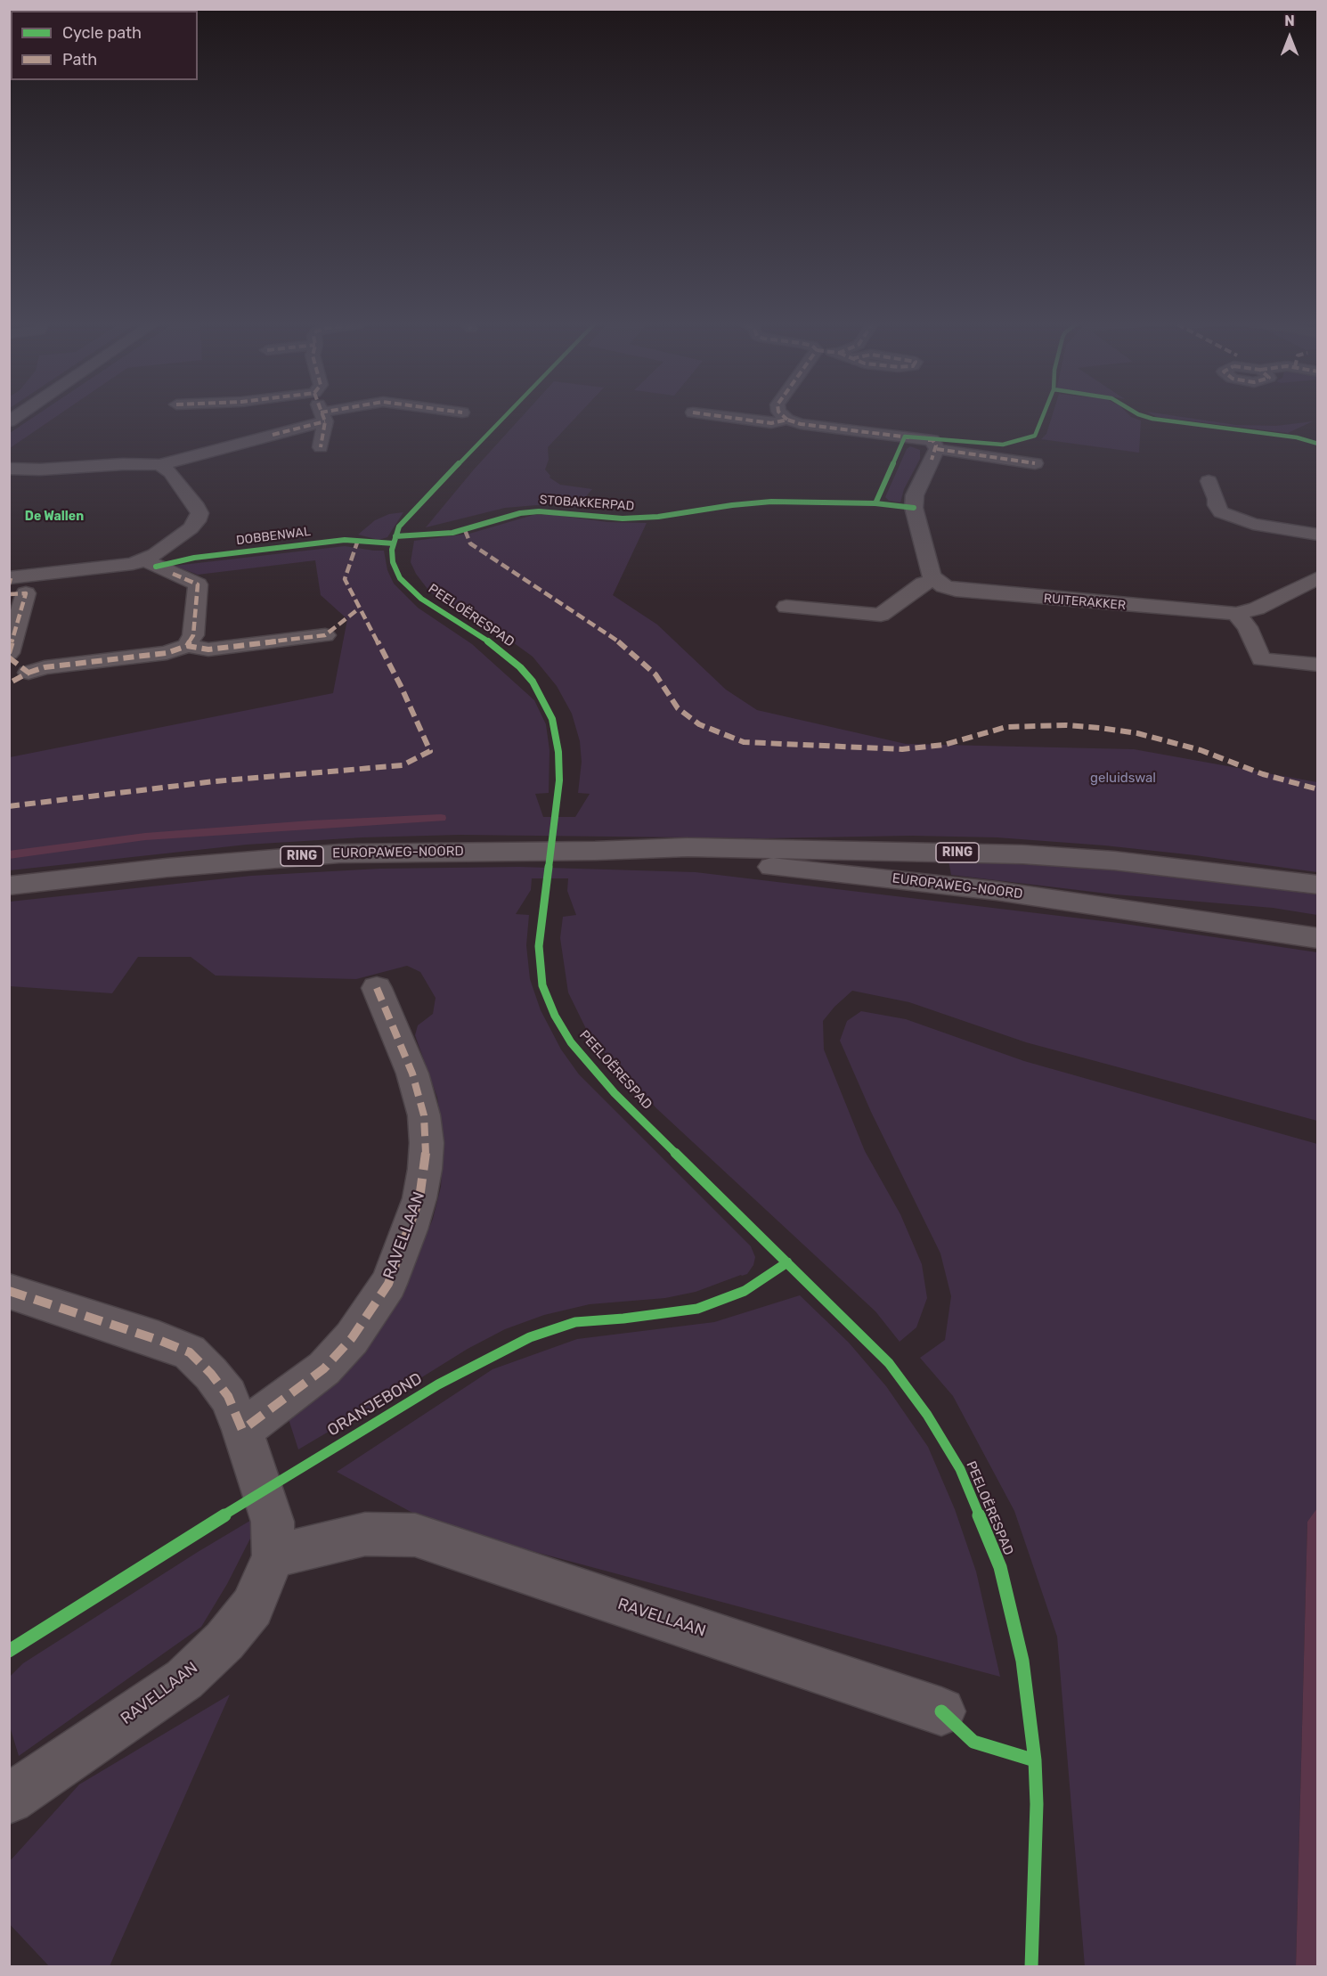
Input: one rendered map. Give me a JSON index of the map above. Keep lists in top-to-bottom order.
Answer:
{
  "streets": {
    "main road": ["EUROPAWEG-NOORD", "RING"],
    "street": ["RUITERAKKER", "RAVELLAAN"],
    "cycle path": [
      "STOBAKKERPAD",
      "DOBBENWAL",
      "PEELOËRESPAD",
      "ORANJEBOND"
    ]
  },
  "districts": ["De Wallen"],
  "parks": ["geluidswal"],
  "legend": ["Cycle path", "Path"],
  "north": "top"
}
